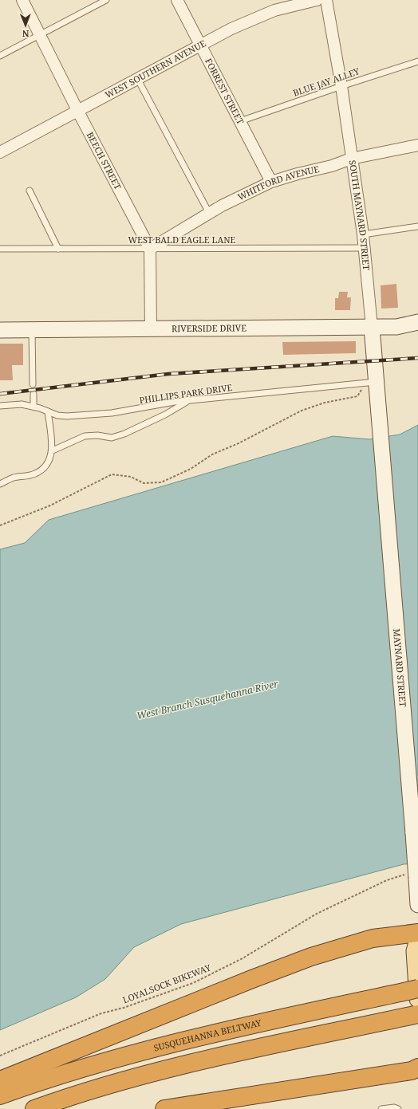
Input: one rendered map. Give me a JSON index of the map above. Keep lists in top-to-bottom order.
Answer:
{
  "streets": {
    "highway": ["SUSQUEHANNA BELTWAY"],
    "main road": ["SOUTH MAYNARD STREET", "RIVERSIDE DRIVE", "MAYNARD STREET"],
    "street": [
      "WEST SOUTHERN AVENUE",
      "FORREST STREET",
      "BEECH STREET",
      "WHITFORD AVENUE"
    ],
    "lane": ["BLUE JAY ALLEY", "WEST BALD EAGLE LANE", "PHILLIPS PARK DRIVE"],
    "path": ["LOYALSOCK BIKEWAY"]
  },
  "crossings": [
    ["WEST SOUTHERN AVENUE", "FORREST STREET"],
    ["WEST SOUTHERN AVENUE", "BEECH STREET"],
    ["BLUE JAY ALLEY", "FORREST STREET"],
    ["BLUE JAY ALLEY", "SOUTH MAYNARD STREET"],
    ["FORREST STREET", "WHITFORD AVENUE"],
    ["BEECH STREET", "WHITFORD AVENUE"],
    ["BEECH STREET", "WEST BALD EAGLE LANE"],
    ["BEECH STREET", "RIVERSIDE DRIVE"],
    ["WHITFORD AVENUE", "SOUTH MAYNARD STREET"],
    ["WHITFORD AVENUE", "WEST BALD EAGLE LANE"],
    ["SOUTH MAYNARD STREET", "WEST BALD EAGLE LANE"],
    ["SOUTH MAYNARD STREET", "RIVERSIDE DRIVE"],
    ["SOUTH MAYNARD STREET", "PHILLIPS PARK DRIVE"],
    ["SOUTH MAYNARD STREET", "MAYNARD STREET"],
    ["MAYNARD STREET", "LOYALSOCK BIKEWAY"]
  ],
  "water": ["West Branch Susquehanna River"],
  "north": "bottom"
}
